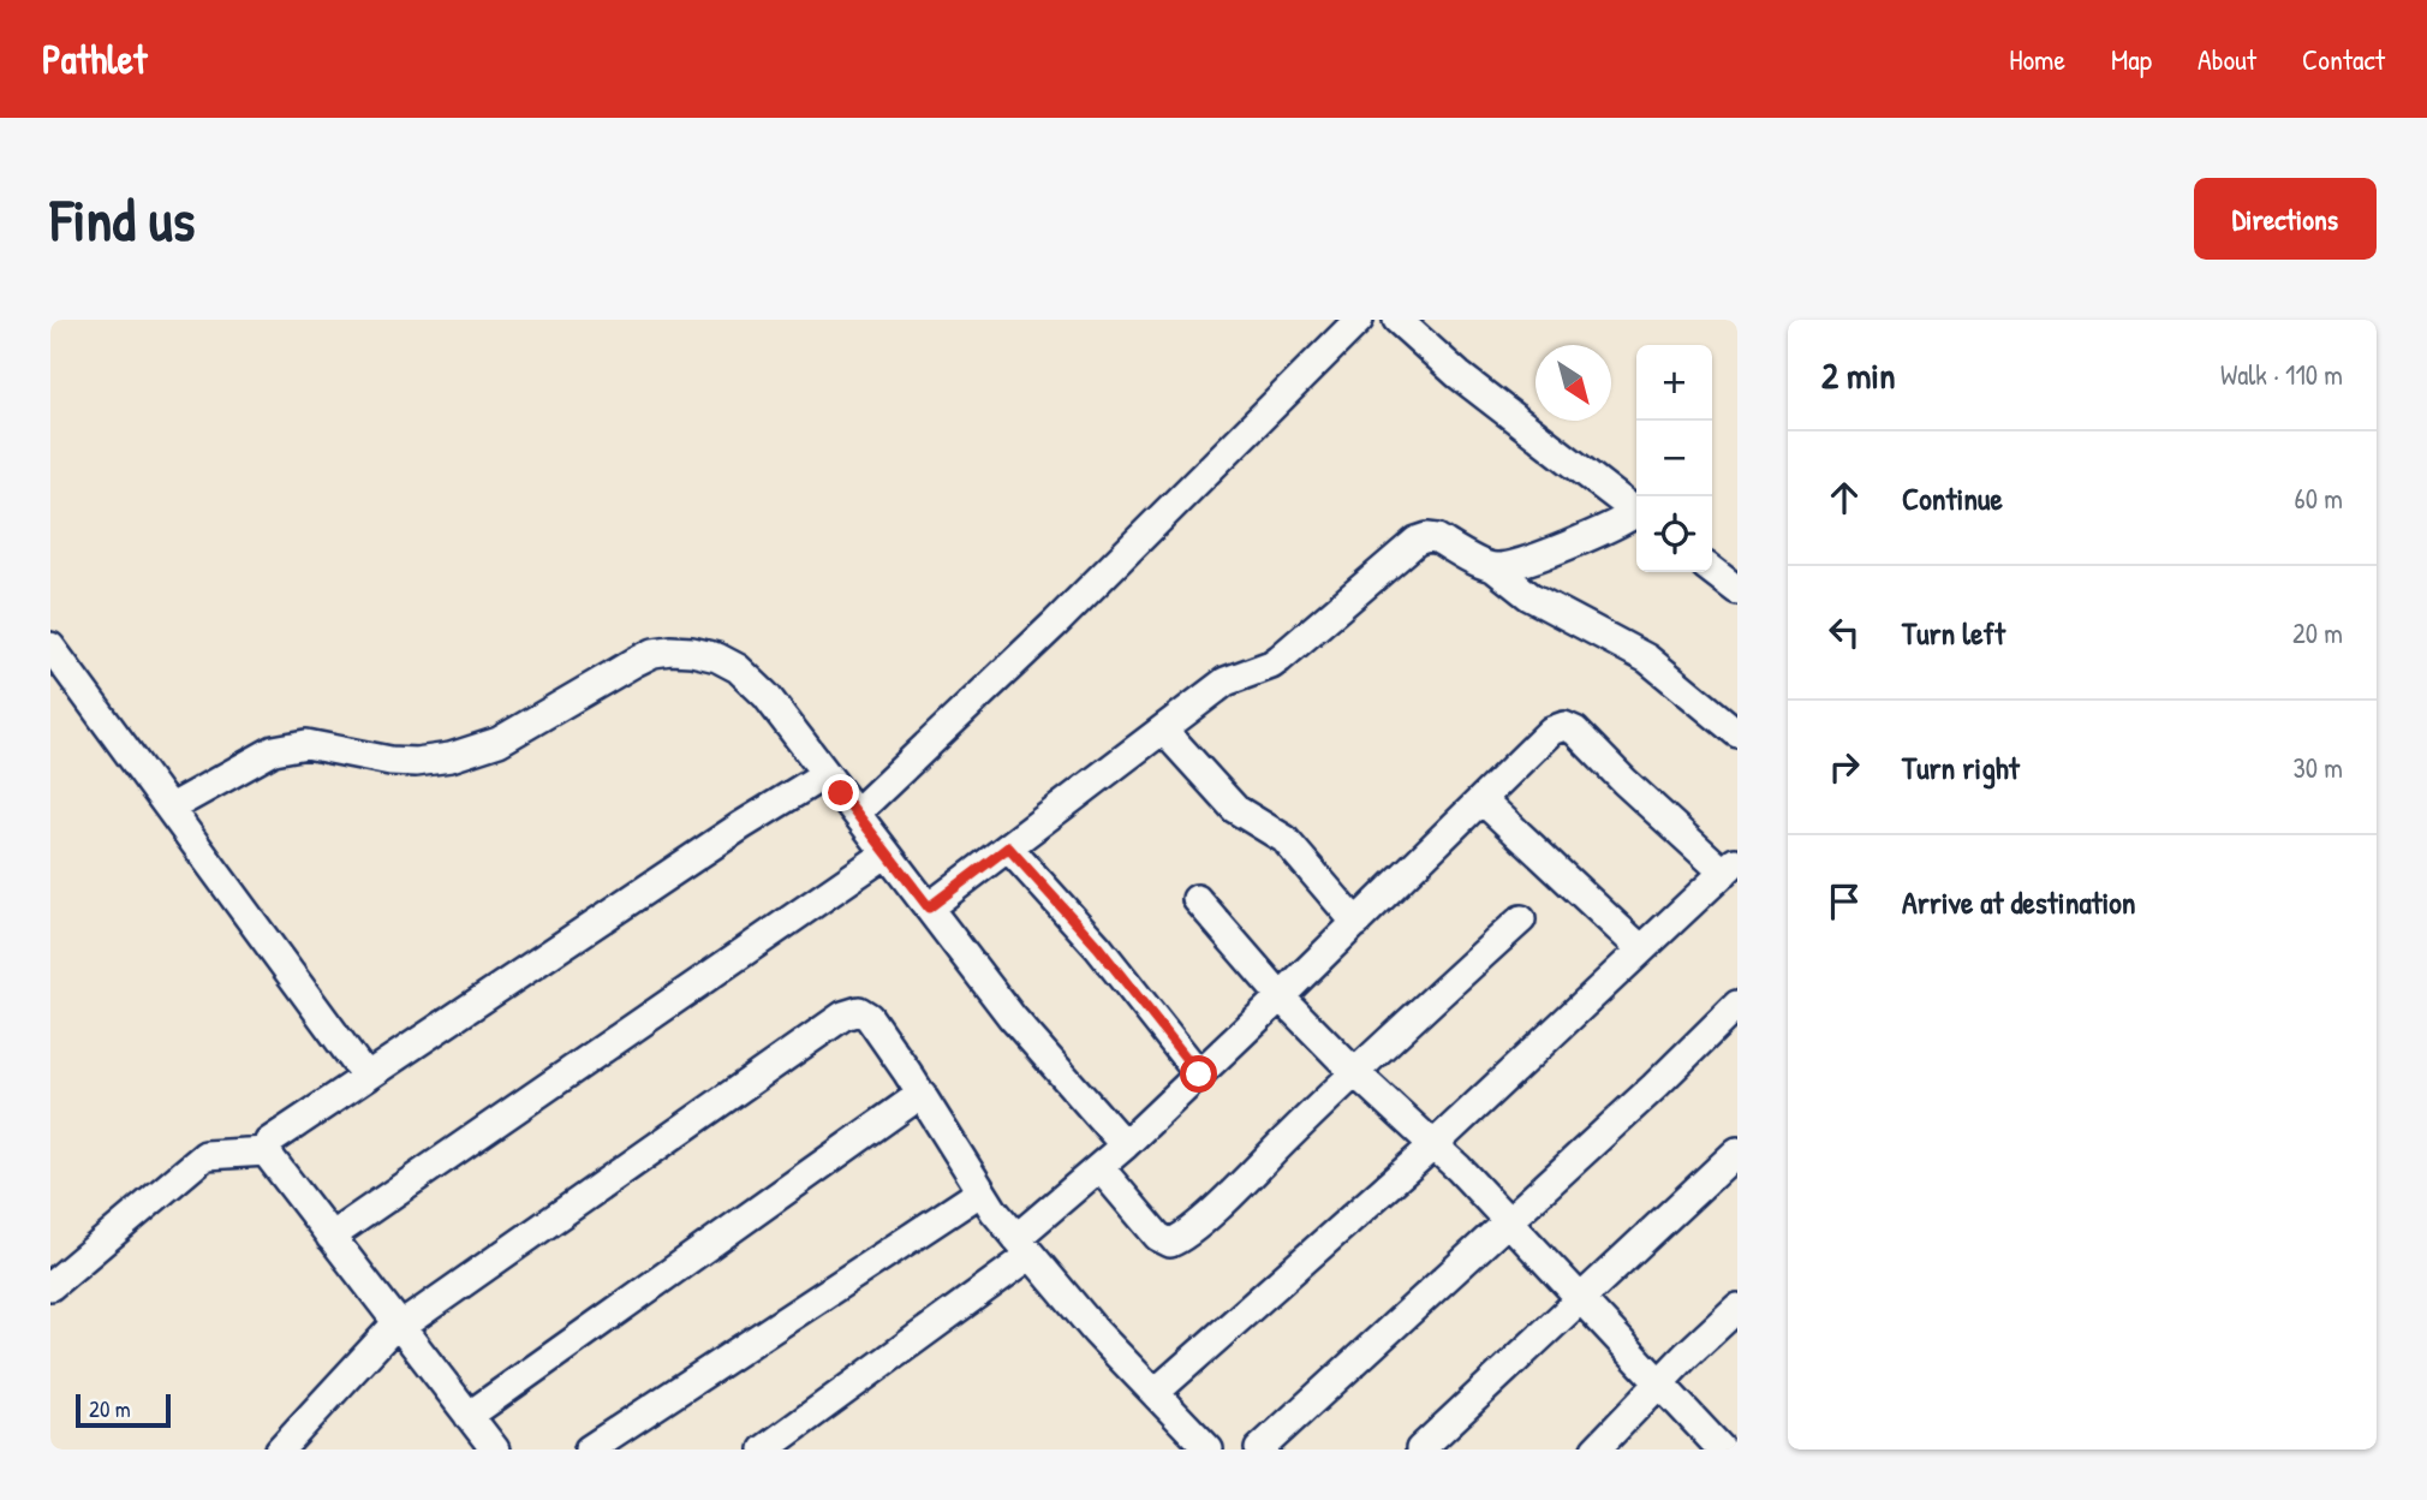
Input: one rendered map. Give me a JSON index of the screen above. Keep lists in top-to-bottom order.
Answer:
{
  "scale_bar": "20 m",
  "north": "bottom right",
  "page": {
    "header": "Pathlet",
    "nav": [
      "Home",
      "Map",
      "About",
      "Contact"
    ],
    "buttons": "Directions",
    "title": "Find us",
    "heading": ["2 min", "Walk · 110 m"],
    "map_buttons": ["+", "−"],
    "list": [
      ["Continue", "60 m"],
      ["Turn left", "20 m"],
      ["Turn right", "30 m"],
      "Arrive at destination"
    ],
    "scale": "20 m"
  }
}
